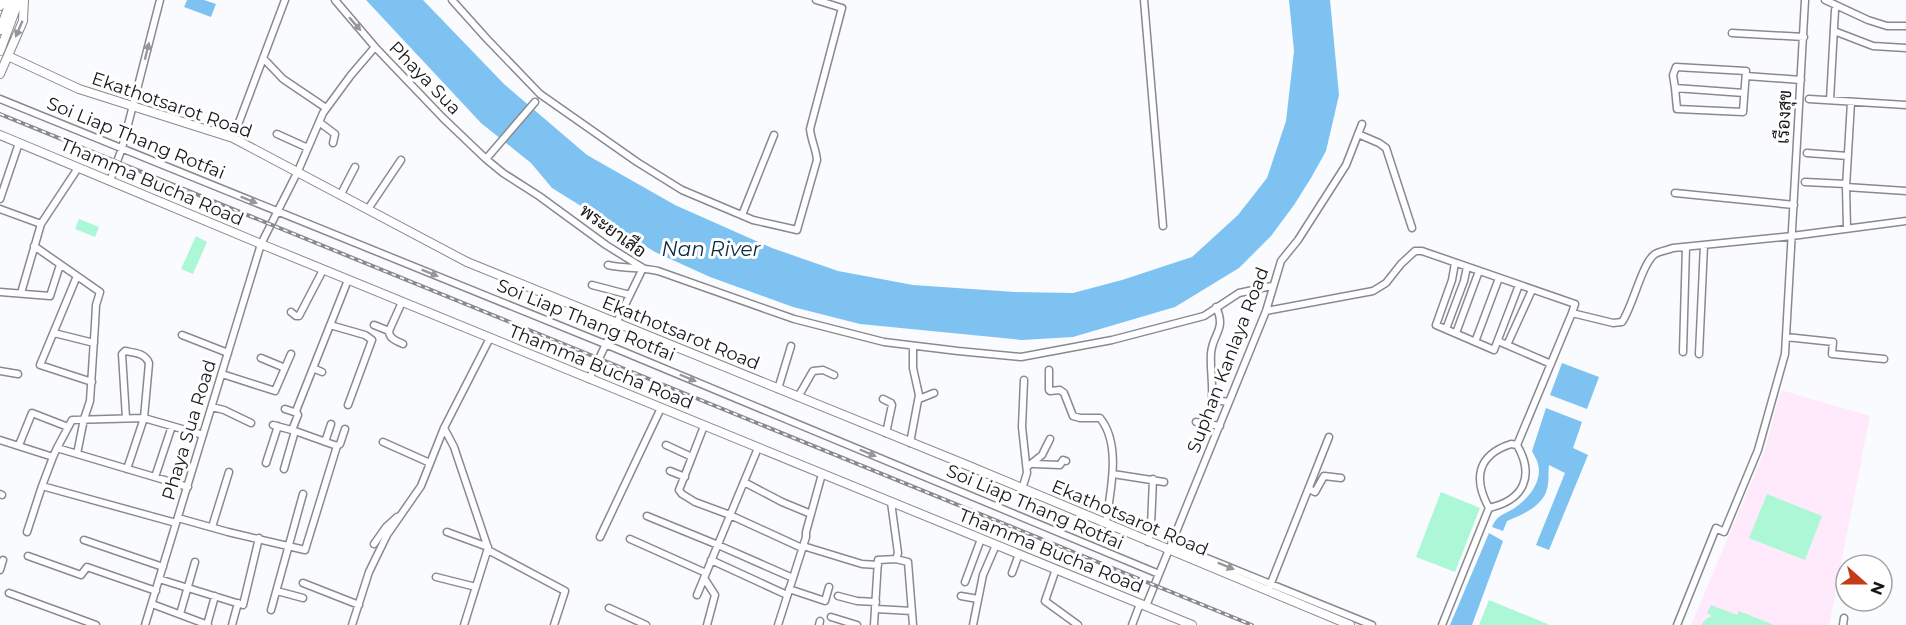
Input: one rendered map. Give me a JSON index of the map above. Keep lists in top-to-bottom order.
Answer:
{
  "streets": {
    "main road": ["Ekathotsarot Road", "Thamma Bucha Road"],
    "street": [
      "Phaya Sua",
      "เรืองสุข",
      "Soi Liap Thang Rotfai",
      "พระยาเสือ",
      "Suphan Kanlaya Road",
      "Phaya Sua Road"
    ]
  },
  "crossings": [
    ["Phaya Sua", "Ekathotsarot Road"],
    ["Phaya Sua", "Soi Liap Thang Rotfai"],
    ["Phaya Sua", "Thamma Bucha Road"],
    ["Phaya Sua", "พระยาเสือ"],
    ["Phaya Sua", "Phaya Sua Road"],
    ["Ekathotsarot Road", "พระยาเสือ"],
    ["Ekathotsarot Road", "Suphan Kanlaya Road"],
    ["Soi Liap Thang Rotfai", "พระยาเสือ"],
    ["Soi Liap Thang Rotfai", "Suphan Kanlaya Road"],
    ["Thamma Bucha Road", "พระยาเสือ"],
    ["Thamma Bucha Road", "Suphan Kanlaya Road"],
    ["Thamma Bucha Road", "Phaya Sua Road"]
  ],
  "one_way": ["Soi Liap Thang Rotfai"],
  "water": ["Nan River"],
  "north": "right"
}
